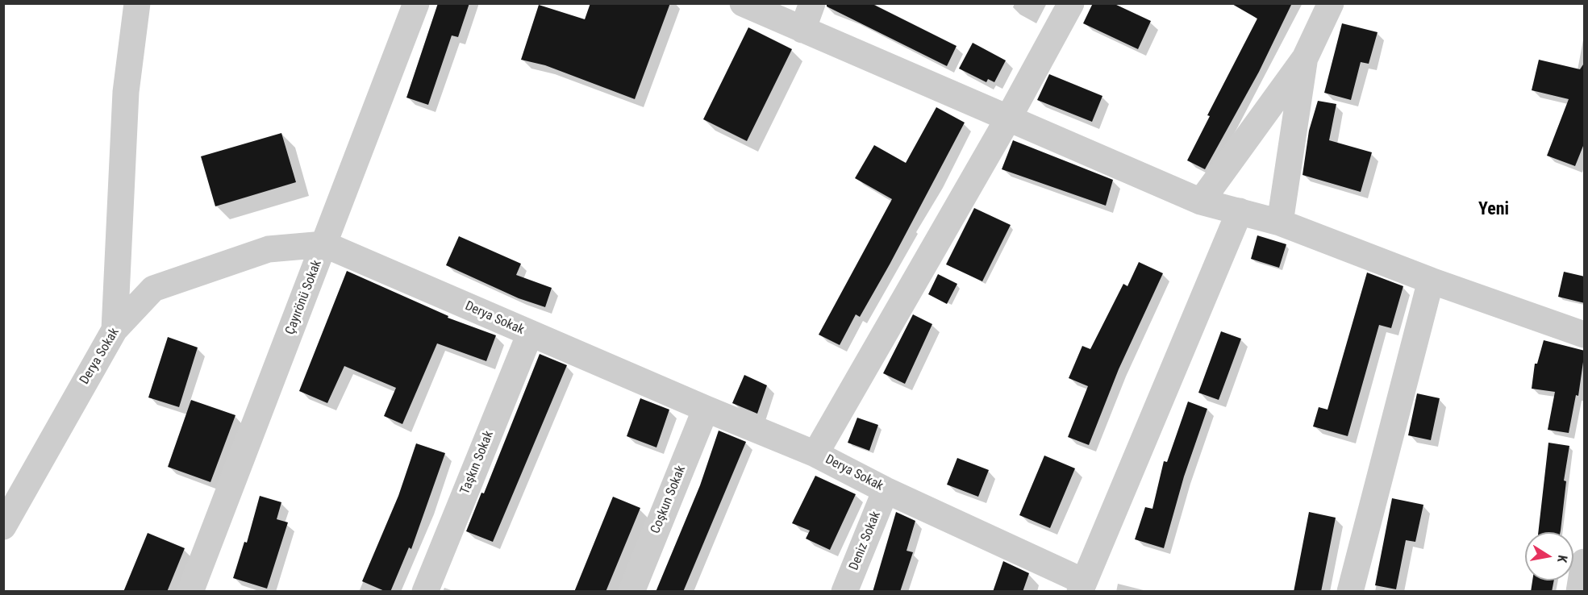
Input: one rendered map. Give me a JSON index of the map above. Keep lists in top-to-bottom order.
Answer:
{
  "streets": {
    "street": [
      "Çayırönü Sokak",
      "Derya Sokak",
      "Taşkın Sokak",
      "Coşkun Sokak",
      "Deniz Sokak"
    ]
  },
  "crossings": [
    ["Çayırönü Sokak", "Derya Sokak"],
    ["Derya Sokak", "Taşkın Sokak"],
    ["Derya Sokak", "Coşkun Sokak"],
    ["Derya Sokak", "Deniz Sokak"]
  ],
  "districts": ["Yeni"],
  "north": "right"
}
